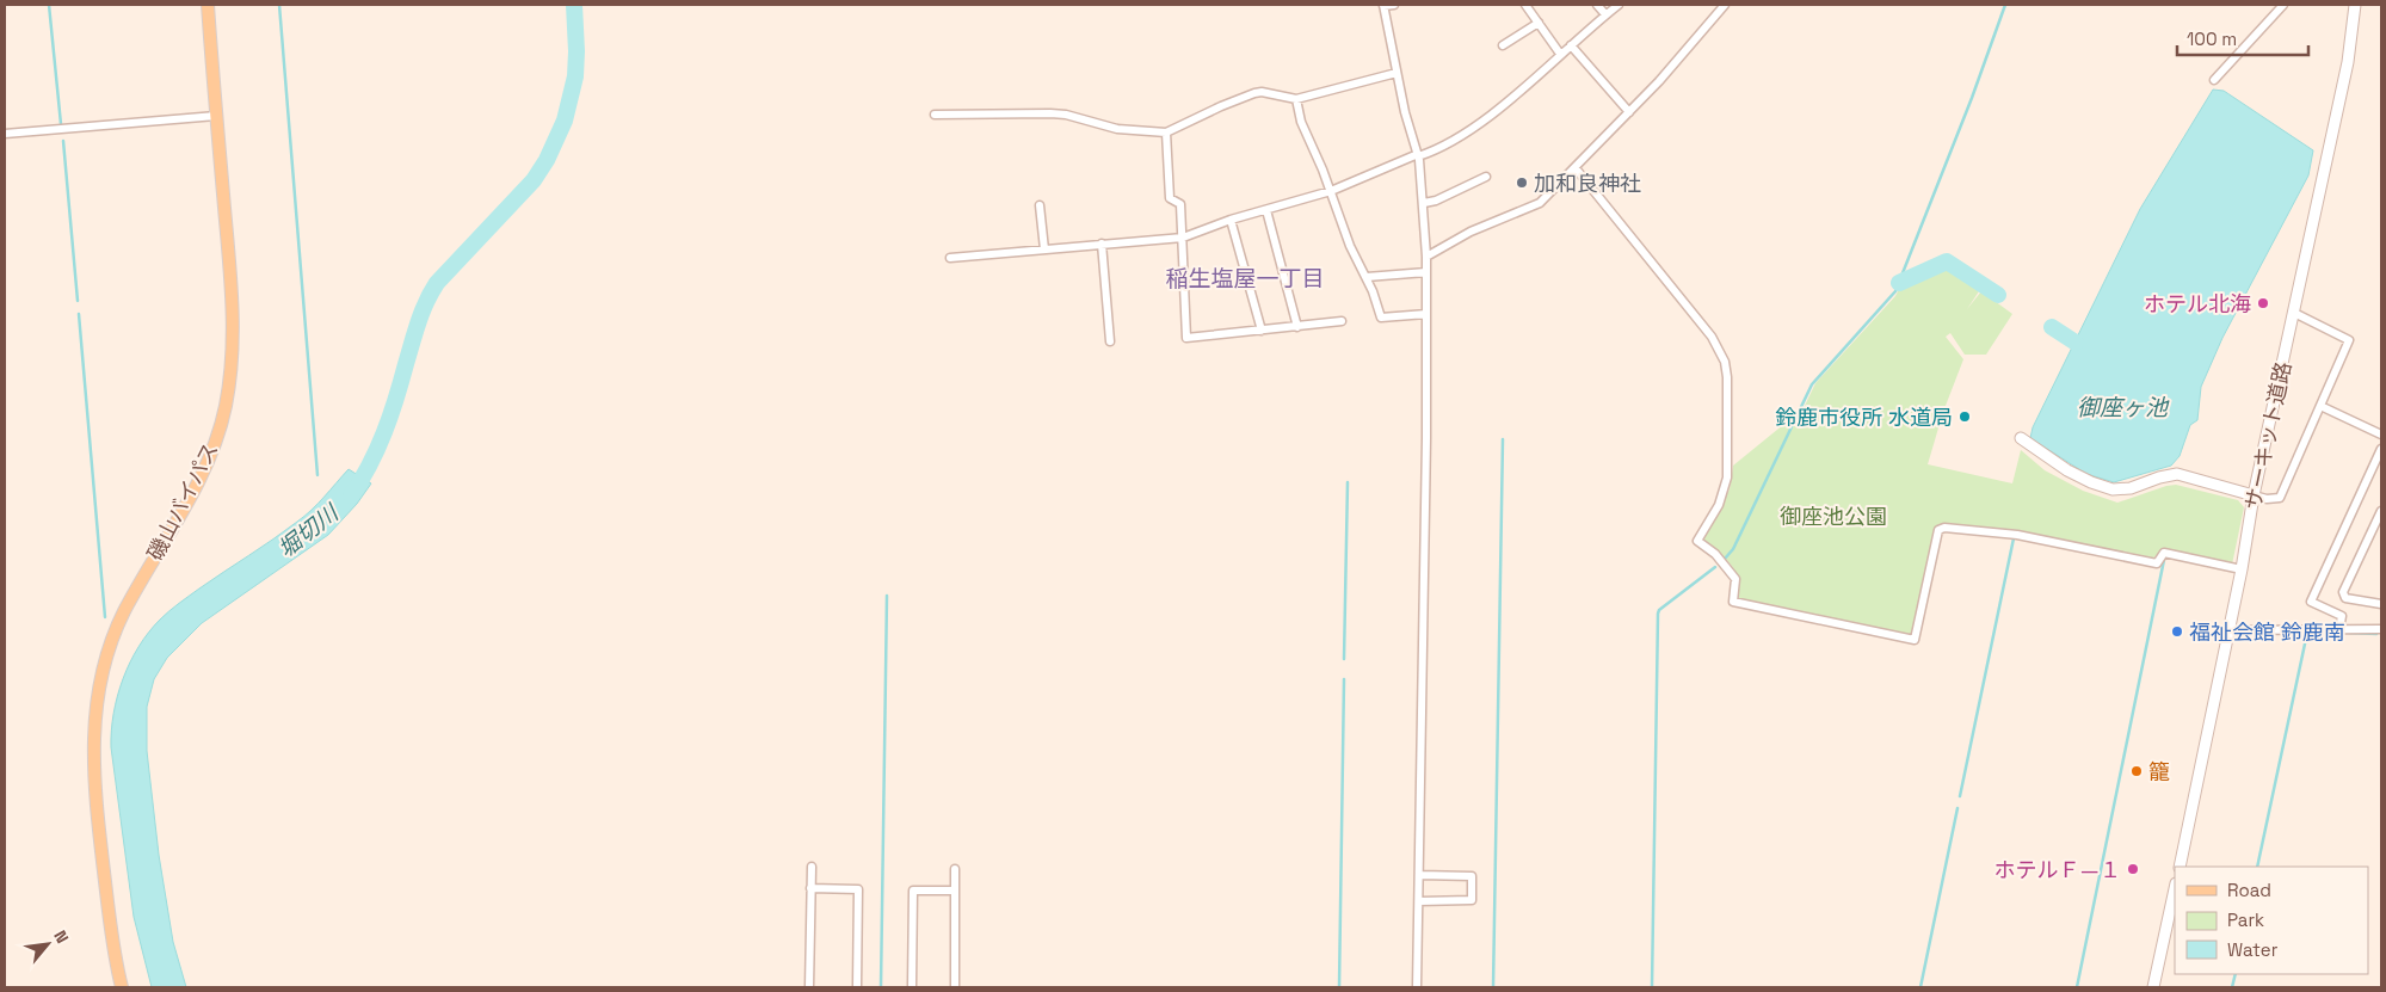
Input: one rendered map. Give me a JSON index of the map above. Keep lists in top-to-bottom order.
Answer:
{
  "streets": {
    "main road": ["磯山バイパス"],
    "street": ["サーキット道路"]
  },
  "districts": ["稲生塩屋一丁目"],
  "water": ["御座ヶ池", "堀切川"],
  "parks": ["御座池公園"],
  "places": [
    "加和良神社",
    "ホテル北海",
    "鈴鹿市役所 水道局",
    "福祉会館 鈴鹿南",
    "籠",
    "ホテルＦ―１"
  ],
  "legend": ["Road", "Park", "Water"],
  "scale_bar": "100 m",
  "north": "top right"
}
